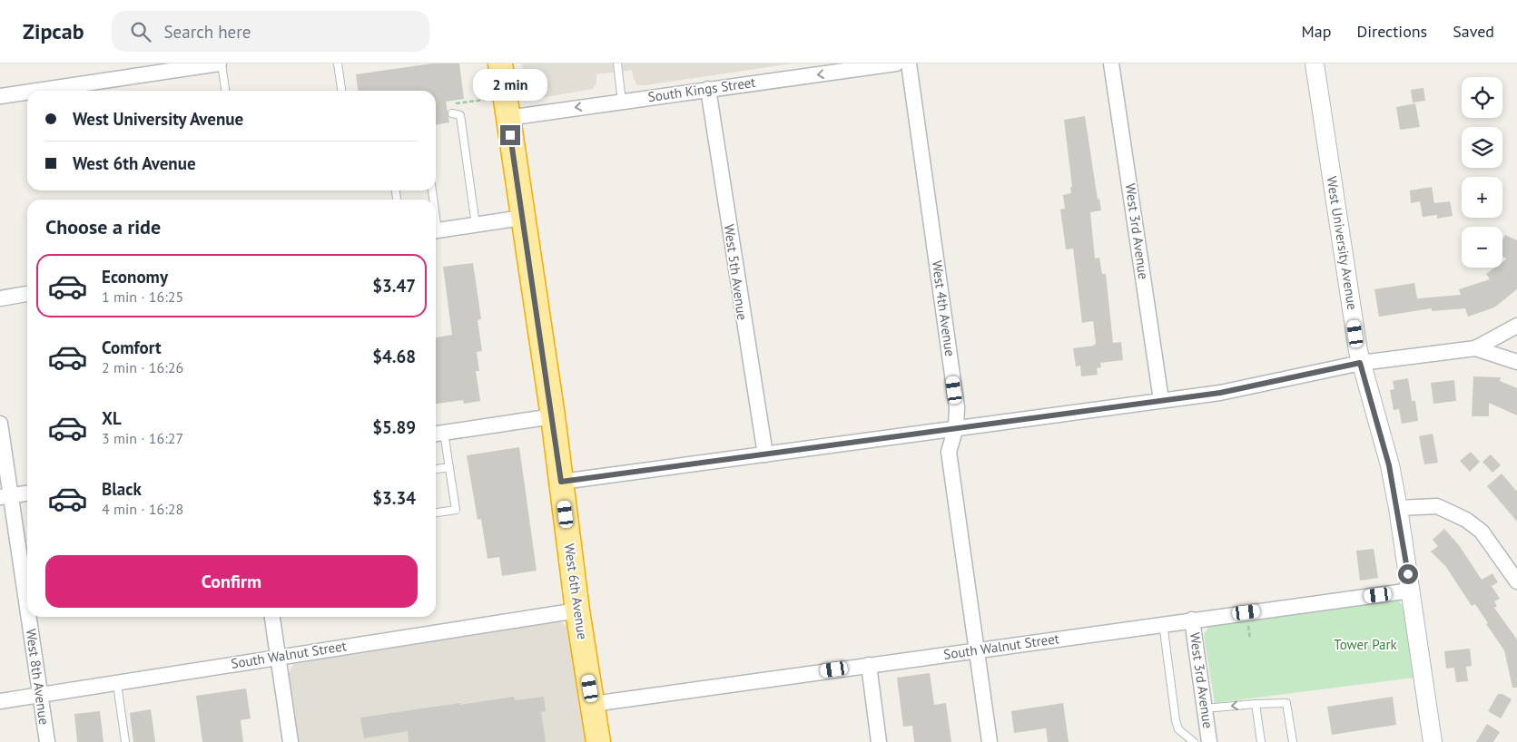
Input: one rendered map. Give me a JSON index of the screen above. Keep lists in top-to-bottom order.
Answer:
{
  "streets": {
    "highway": ["West 6th Avenue"],
    "street": [
      "South Kings Street",
      "West 3rd Avenue",
      "West University Avenue",
      "West 5th Avenue",
      "West 4th Avenue",
      "South Walnut Street",
      "West 8th Avenue"
    ]
  },
  "crossings": [
    ["South Kings Street", "West 5th Avenue"],
    ["South Kings Street", "West 6th Avenue"],
    ["West 3rd Avenue", "South Walnut Street"],
    ["West University Avenue", "South Walnut Street"],
    ["West 4th Avenue", "South Walnut Street"],
    ["West 6th Avenue", "South Walnut Street"],
    ["South Walnut Street", "West 8th Avenue"]
  ],
  "one_way": ["South Kings Street"],
  "parks": ["Tower Park"],
  "page": {
    "header": "Zipcab",
    "search": "Search here",
    "nav": ["Map", "Directions", "Saved"],
    "bubble": "2 min",
    "map_buttons": ["+", "−"],
    "banner": ["West University Avenue", "West 6th Avenue"],
    "heading": "Choose a ride",
    "list": [
      {
        "name": "Economy",
        "note": "1 min · 16:25",
        "value": "$3.47"
      },
      {
        "name": "Comfort",
        "note": "2 min · 16:26",
        "value": "$4.68"
      },
      {
        "name": "XL",
        "note": "3 min · 16:27",
        "value": "$5.89"
      },
      {
        "name": "Black",
        "note": "4 min · 16:28",
        "value": "$3.34"
      }
    ],
    "buttons": "Confirm"
  }
}
